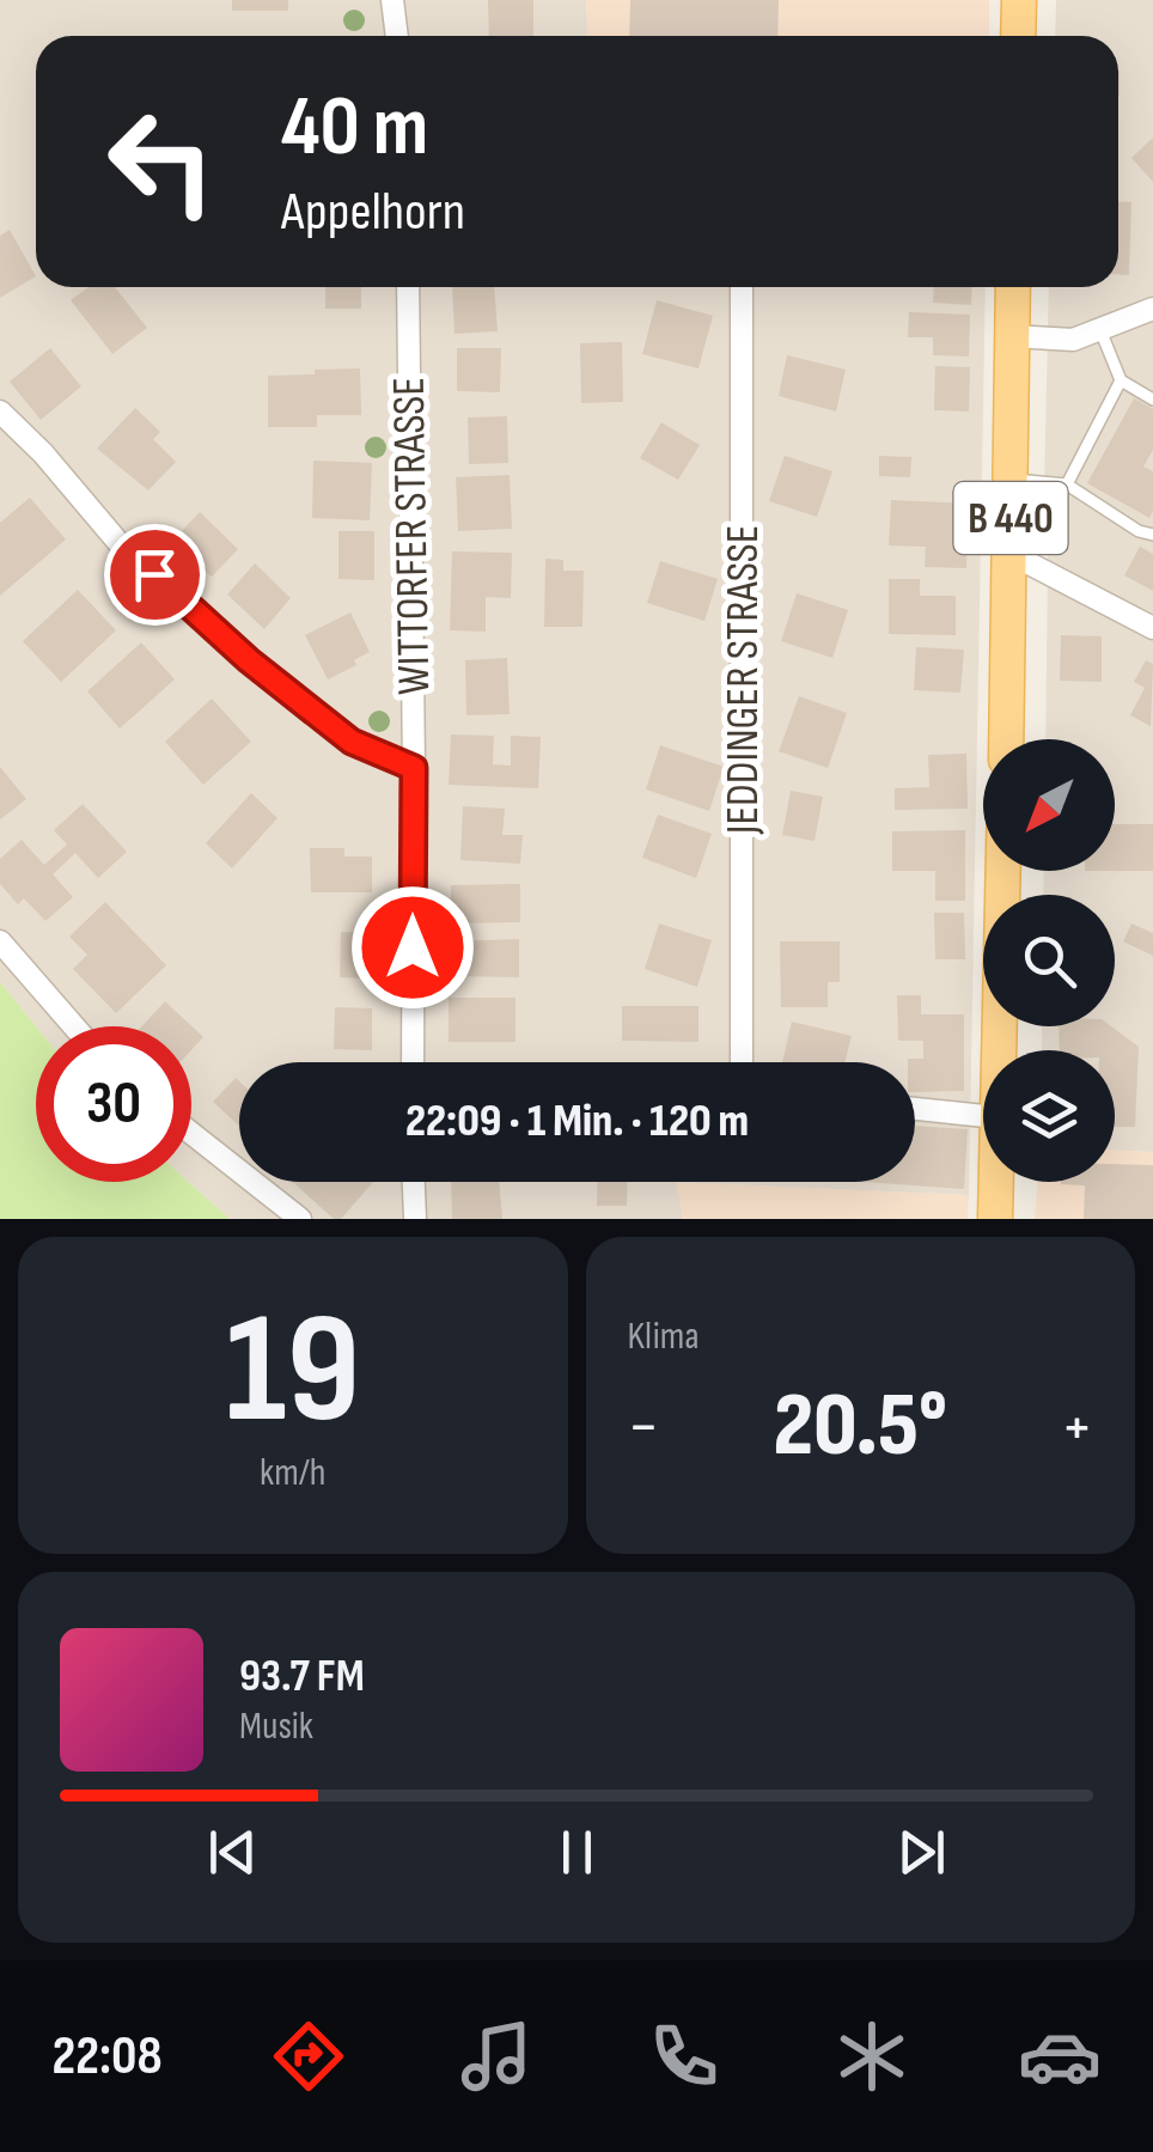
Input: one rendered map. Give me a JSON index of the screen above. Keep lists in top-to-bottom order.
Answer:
{
  "streets": {
    "main road": ["B 440"],
    "street": ["WITTORFER STRASSE", "JEDDINGER STRASSE"]
  },
  "north": "bottom left",
  "page": {
    "turn": ["40 m", "Appelhorn"],
    "limit": "30",
    "trip": "22:09 · 1 Min. · 120 m",
    "tile": [
      ["19", "km/h"],
      "Klima"
    ],
    "heat": ["−", "20.5°", "+"],
    "song": ["93.7 FM", "Musik"],
    "tabs": "22:08"
  }
}
